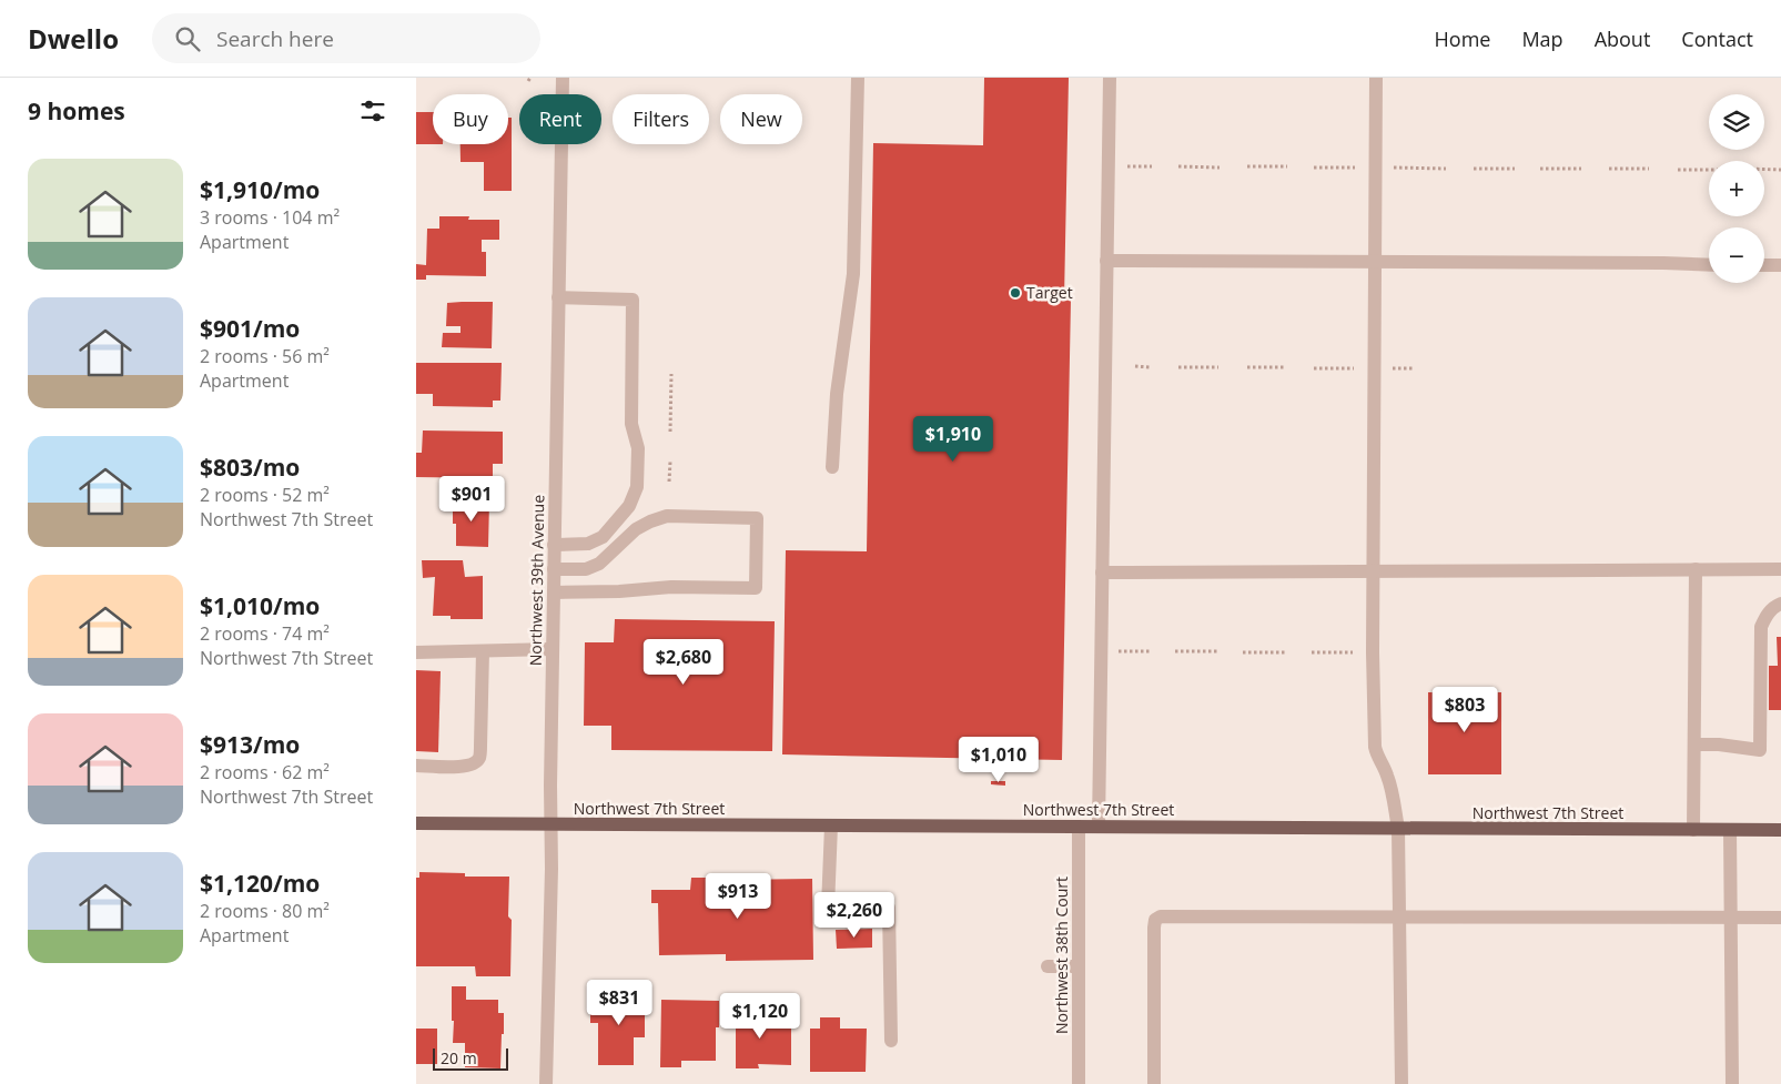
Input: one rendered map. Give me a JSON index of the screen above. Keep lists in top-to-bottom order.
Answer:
{
  "streets": {
    "main road": ["Northwest 7th Street"],
    "street": ["Northwest 39th Avenue", "Northwest 38th Court"]
  },
  "crossings": [
    ["Northwest 39th Avenue", "Northwest 7th Street"],
    ["Northwest 7th Street", "Northwest 38th Court"]
  ],
  "places": ["Target"],
  "scale_bar": "20 m",
  "page": {
    "header": "Dwello",
    "search": "Search here",
    "nav": [
      "Home",
      "Map",
      "About",
      "Contact"
    ],
    "heading": "9 homes",
    "map_buttons": ["+", "−"],
    "chip": [
      "Buy",
      "Rent",
      "Filters",
      "New"
    ],
    "list": [
      {
        "name": "$1,910/mo",
        "note": "3 rooms · 104 m² · Apartment"
      },
      {
        "name": "$901/mo",
        "note": "2 rooms · 56 m² · Apartment"
      },
      {
        "name": "$803/mo",
        "note": "2 rooms · 52 m² · Northwest 7th Street"
      },
      {
        "name": "$1,010/mo",
        "note": "2 rooms · 74 m² · Northwest 7th Street"
      },
      {
        "name": "$913/mo",
        "note": "2 rooms · 62 m² · Northwest 7th Street"
      },
      {
        "name": "$1,120/mo",
        "note": "2 rooms · 80 m² · Apartment"
      }
    ],
    "price": [
      "$1,910",
      "$901",
      "$2,680",
      "$803",
      "$1,010",
      "$913",
      "$2,260",
      "$831",
      "$1,120"
    ],
    "scale": "20 m"
  }
}
